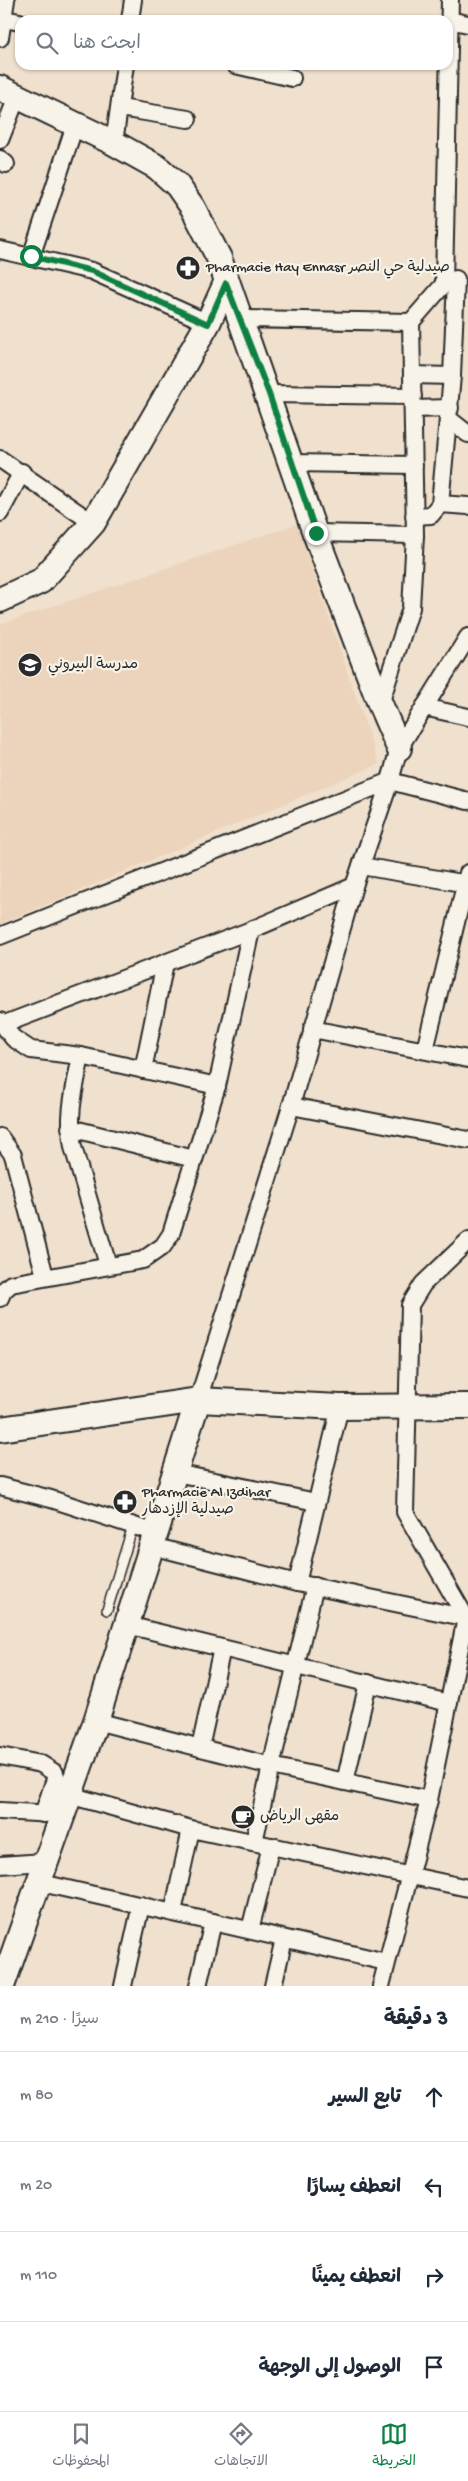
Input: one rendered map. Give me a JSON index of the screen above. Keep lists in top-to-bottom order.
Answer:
{
  "places": {
    "pharmacy": ["Pharmacie Hay Ennasr صيدلية حي النصر", "Pharmacie Al Izdihar صيدلية الإزدهار"],
    "school or university": ["مدرسة البيروني"],
    "cafe": ["مقهى الرياض"]
  },
  "page": {
    "search": "ابحث هنا",
    "heading": ["3 دقيقة", "سيرًا · 210 m"],
    "list": [
      ["تابع السير", "80 m"],
      ["انعطف يسارًا", "20 m"],
      ["انعطف يمينًا", "110 m"],
      "الوصول إلى الوجهة"
    ],
    "nav": ["الخريطة", "الاتجاهات", "المحفوظات"]
  }
}
